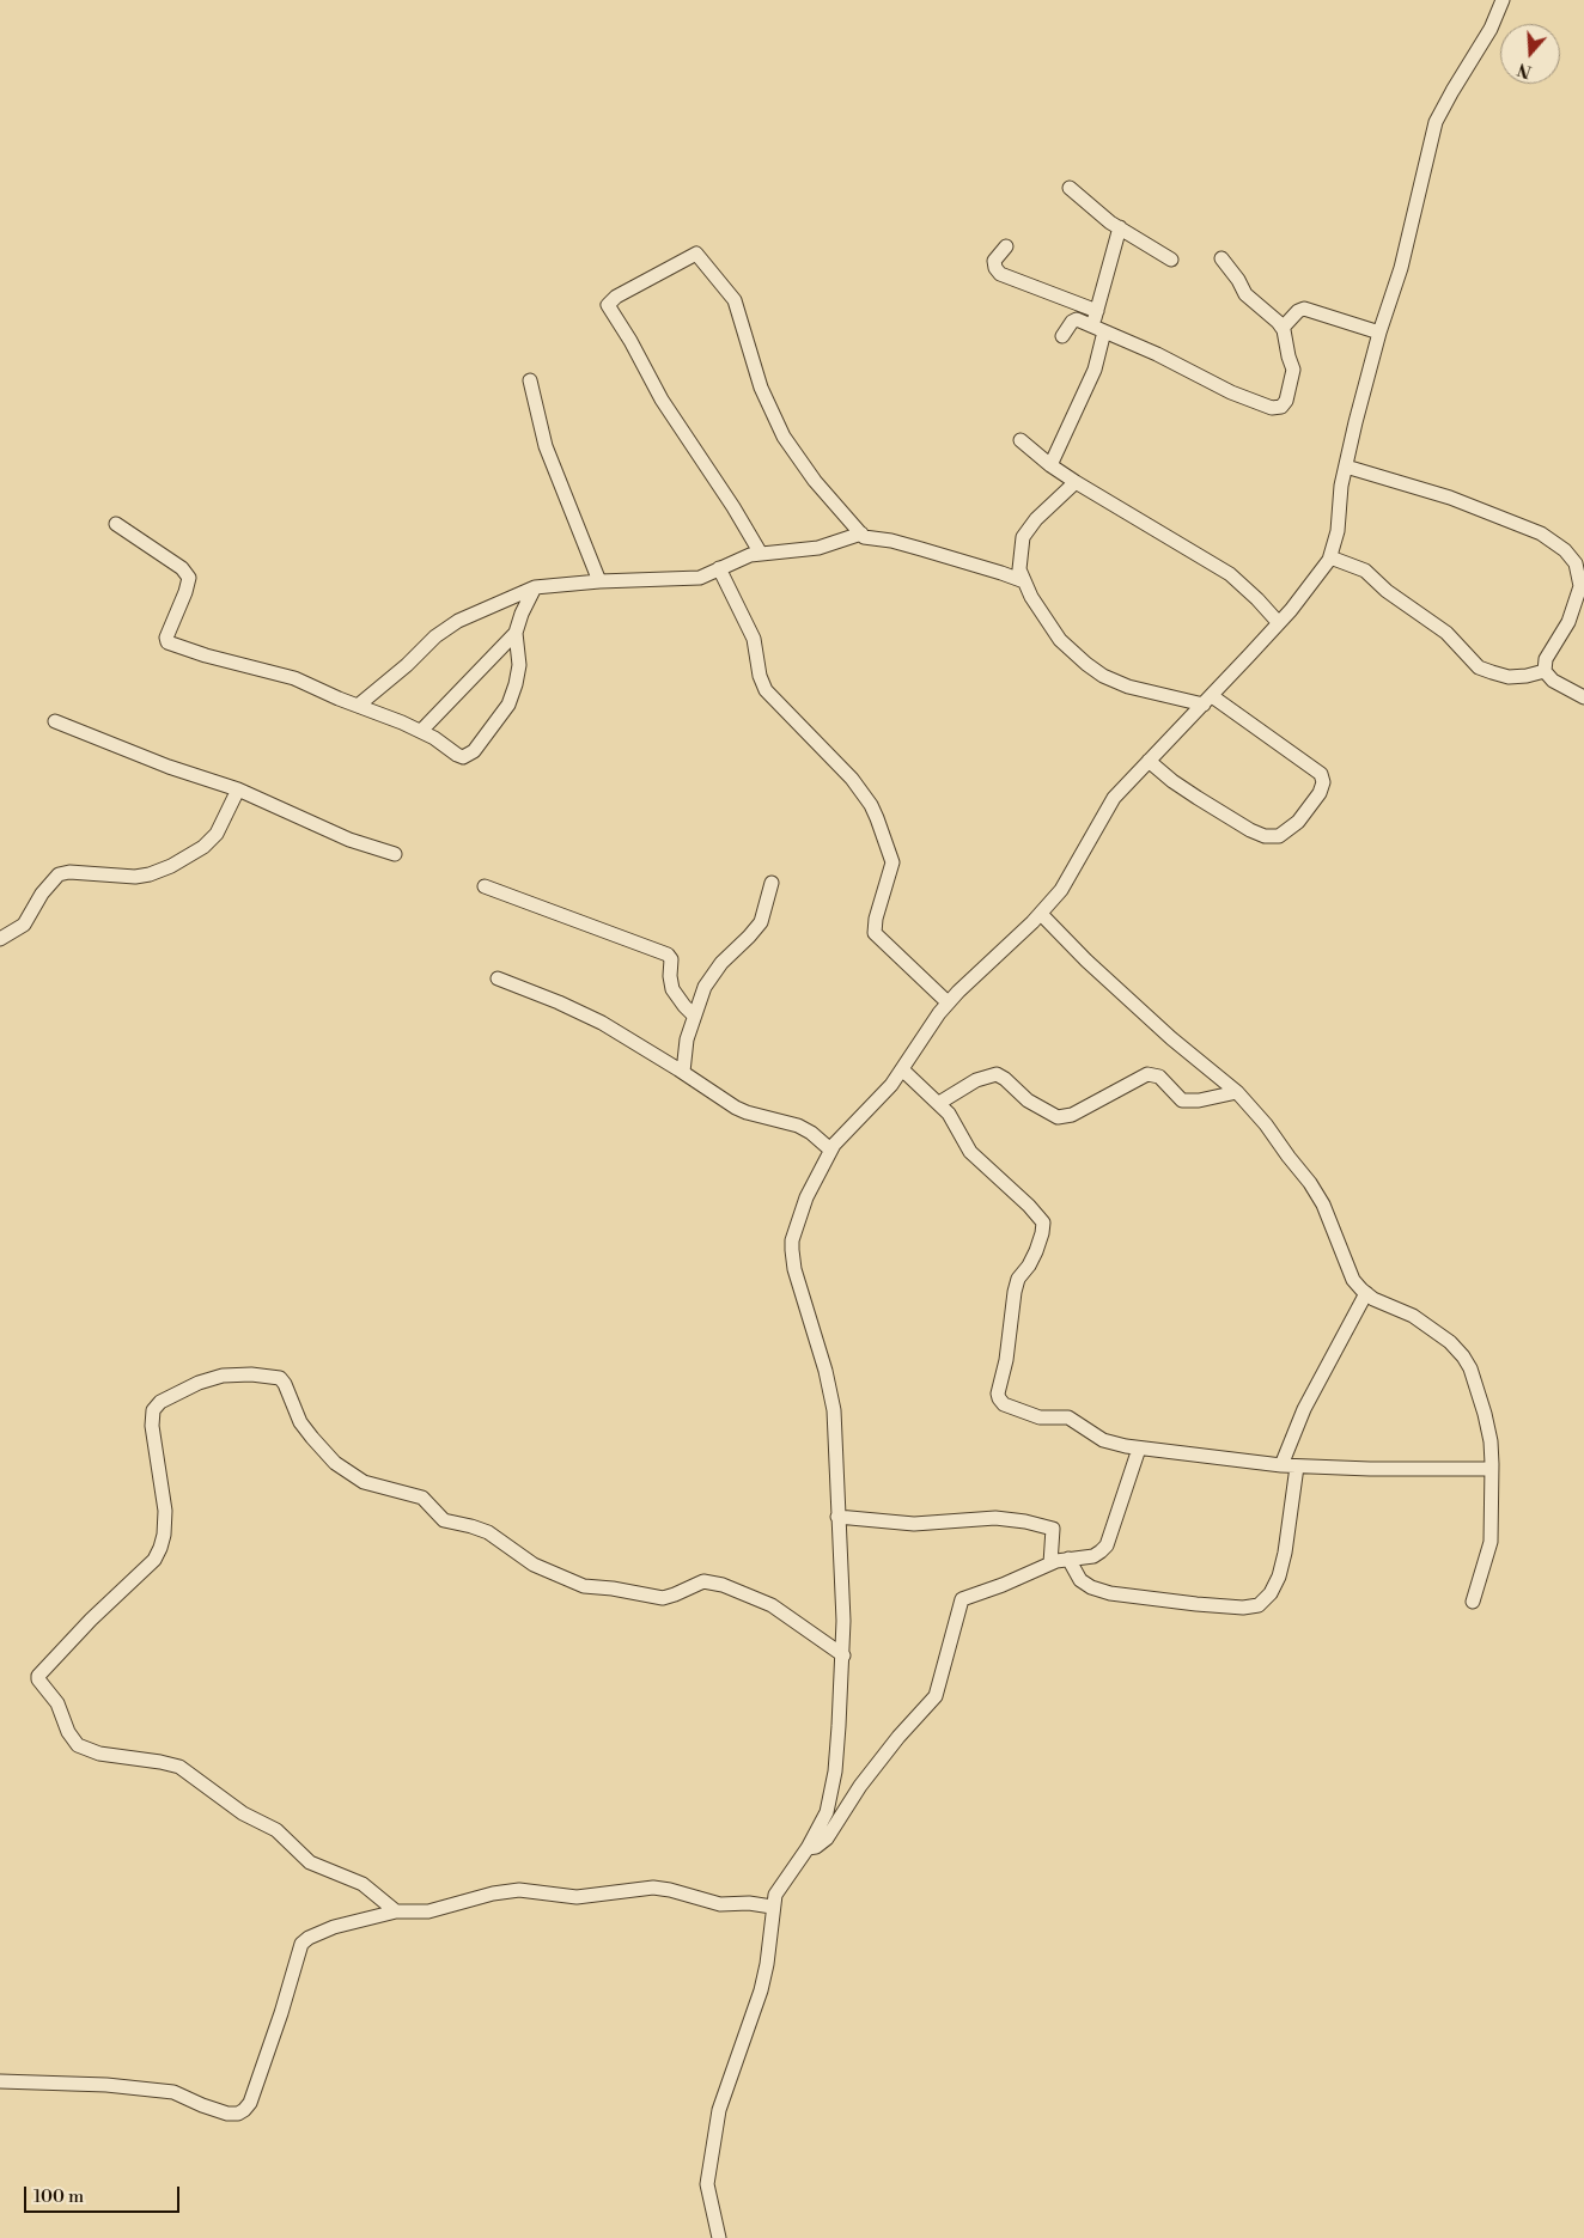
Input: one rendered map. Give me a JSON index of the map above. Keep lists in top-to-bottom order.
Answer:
{
  "scale_bar": "100 m",
  "north": "bottom"
}
